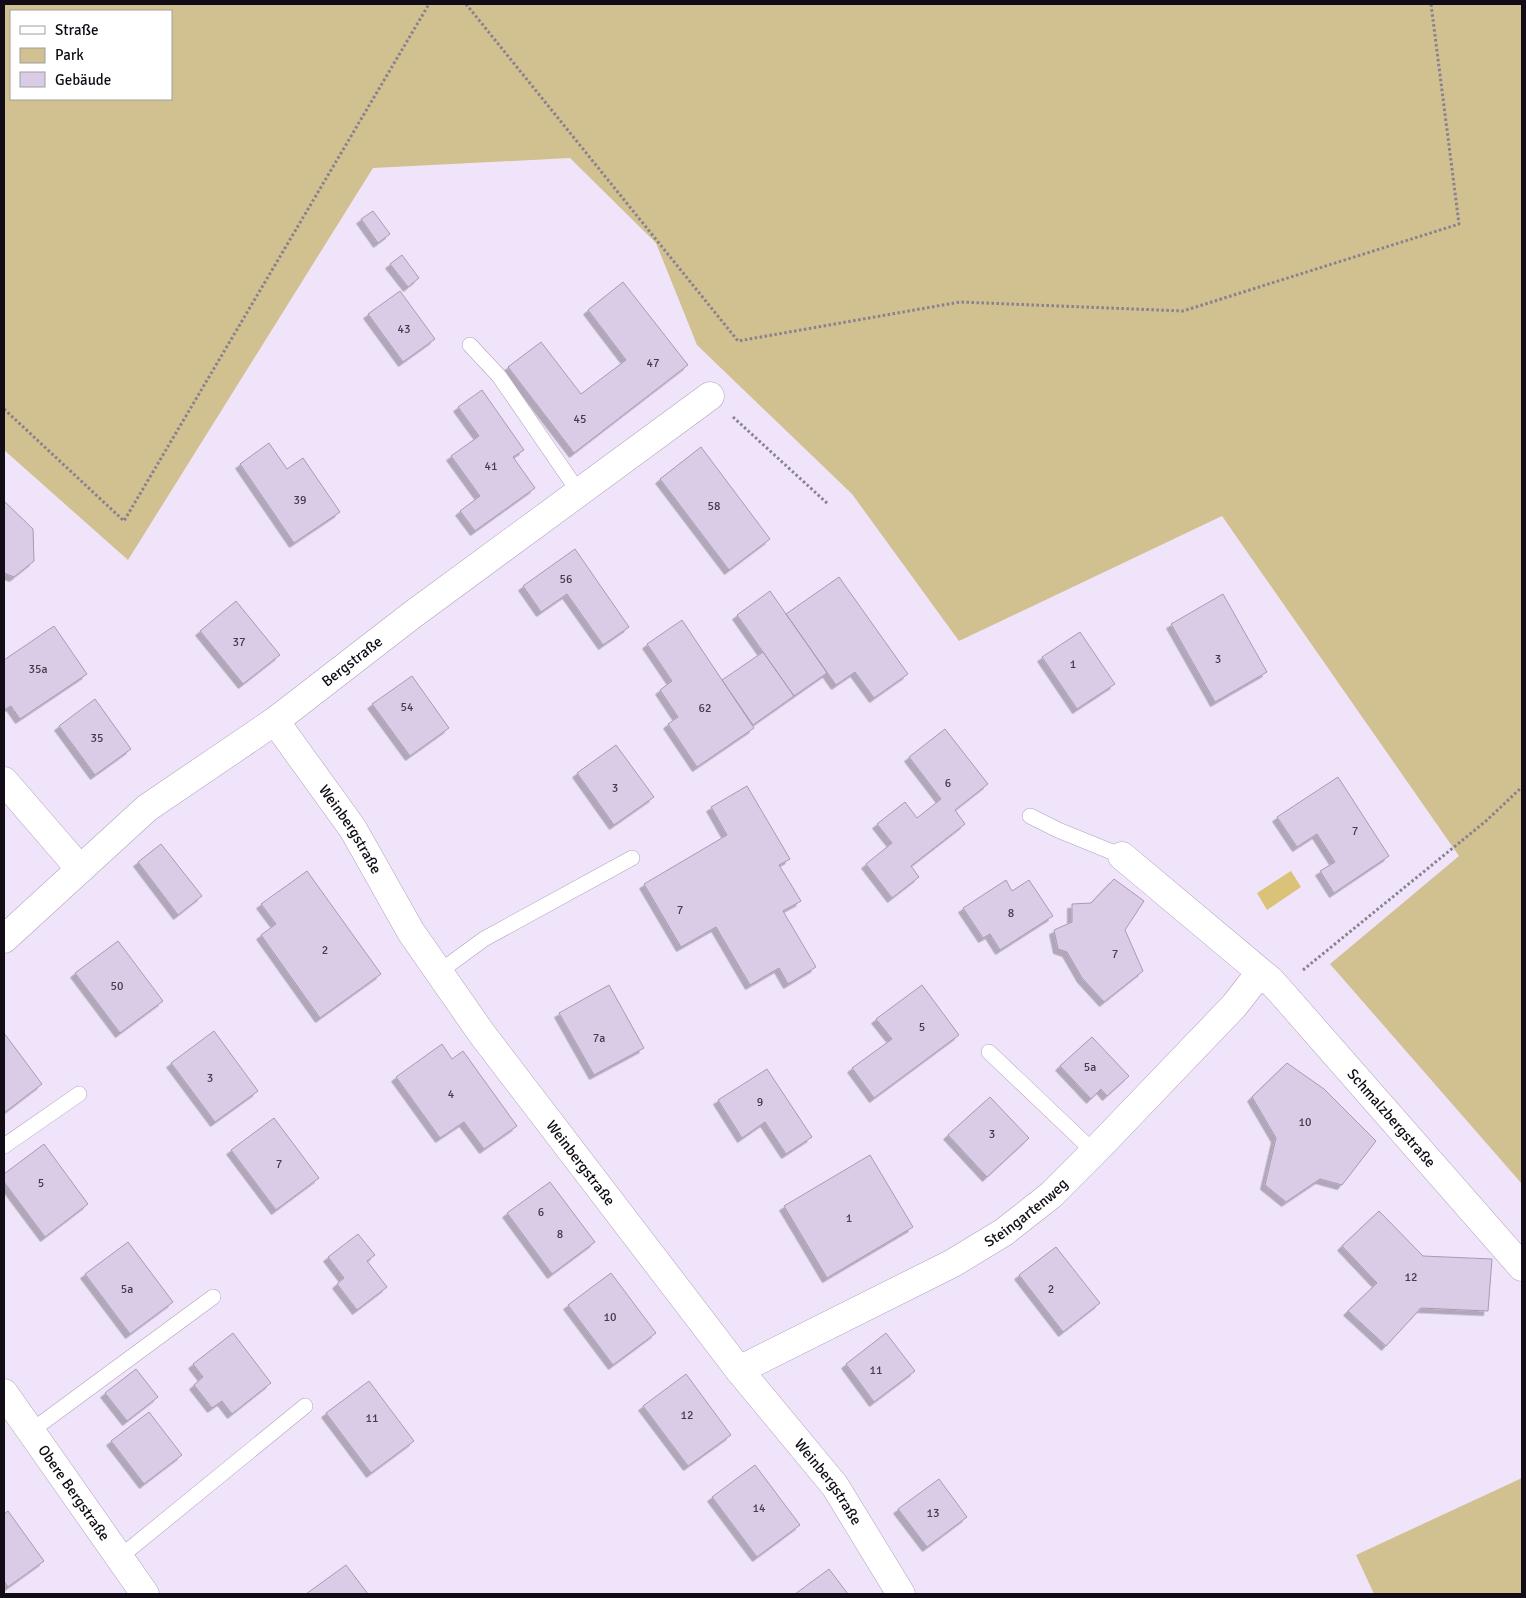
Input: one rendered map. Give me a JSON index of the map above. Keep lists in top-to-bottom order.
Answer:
{
  "streets": {
    "street": [
      "Bergstraße",
      "Weinbergstraße",
      "Schmalzbergstraße",
      "Steingartenweg",
      "Obere Bergstraße"
    ]
  },
  "crossings": [
    ["Bergstraße", "Weinbergstraße"],
    ["Weinbergstraße", "Steingartenweg"],
    ["Schmalzbergstraße", "Steingartenweg"]
  ],
  "house_numbers": [
    "43",
    "47",
    "45",
    "41",
    "39",
    "58",
    "56",
    "37",
    "3",
    "1",
    "35a",
    "54",
    "62",
    "35",
    "6",
    "3",
    "7",
    "7",
    "8",
    "2",
    "7",
    "50",
    "5",
    "7a",
    "5a",
    "3",
    "4",
    "9",
    "10",
    "3",
    "7",
    "5",
    "6",
    "1",
    "8",
    "12",
    "5a",
    "2",
    "10",
    "11",
    "12",
    "11",
    "14",
    "13"
  ],
  "legend": ["Straße", "Park", "Gebäude"]
}
